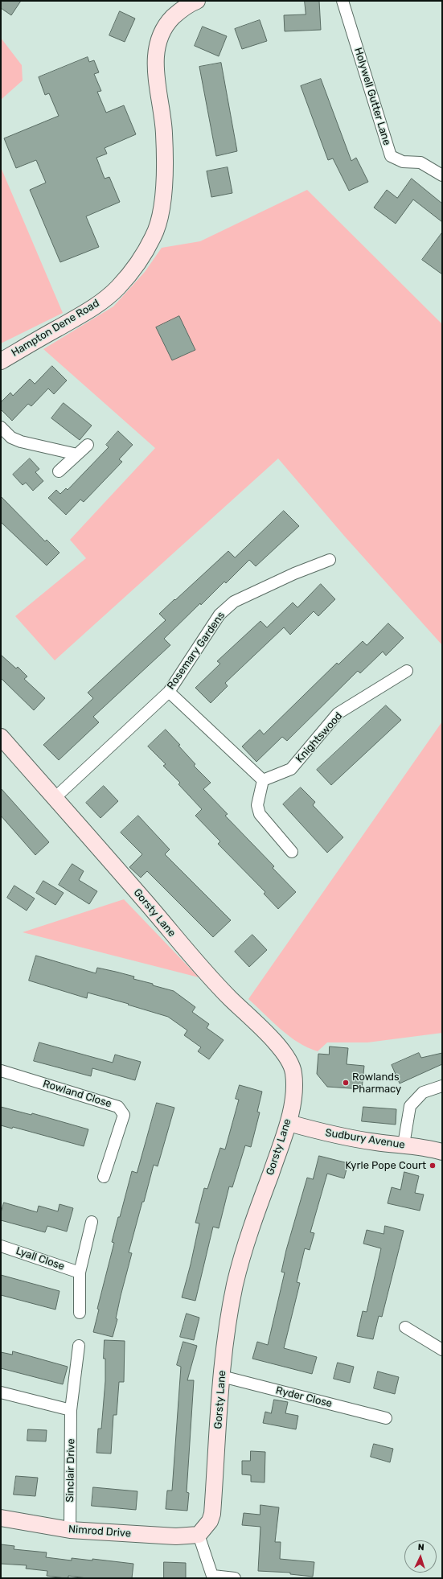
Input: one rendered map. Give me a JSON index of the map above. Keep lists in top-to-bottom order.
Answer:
{
  "streets": {
    "street": [
      "Holywell Gutter Lane",
      "Hampton Dene Road",
      "Rosemary Gardens",
      "Knightswood",
      "Gorsty Lane",
      "Rowland Close",
      "Sudbury Avenue",
      "Lyall Close",
      "Ryder Close",
      "Sinclair Drive",
      "Nimrod Drive"
    ]
  },
  "crossings": [
    ["Rosemary Gardens", "Gorsty Lane"],
    ["Gorsty Lane", "Sudbury Avenue"],
    ["Gorsty Lane", "Ryder Close"],
    ["Gorsty Lane", "Nimrod Drive"],
    ["Sinclair Drive", "Nimrod Drive"]
  ],
  "places": ["Rowlands Pharmacy", "Kyrle Pope Court"],
  "north": "top"
}
